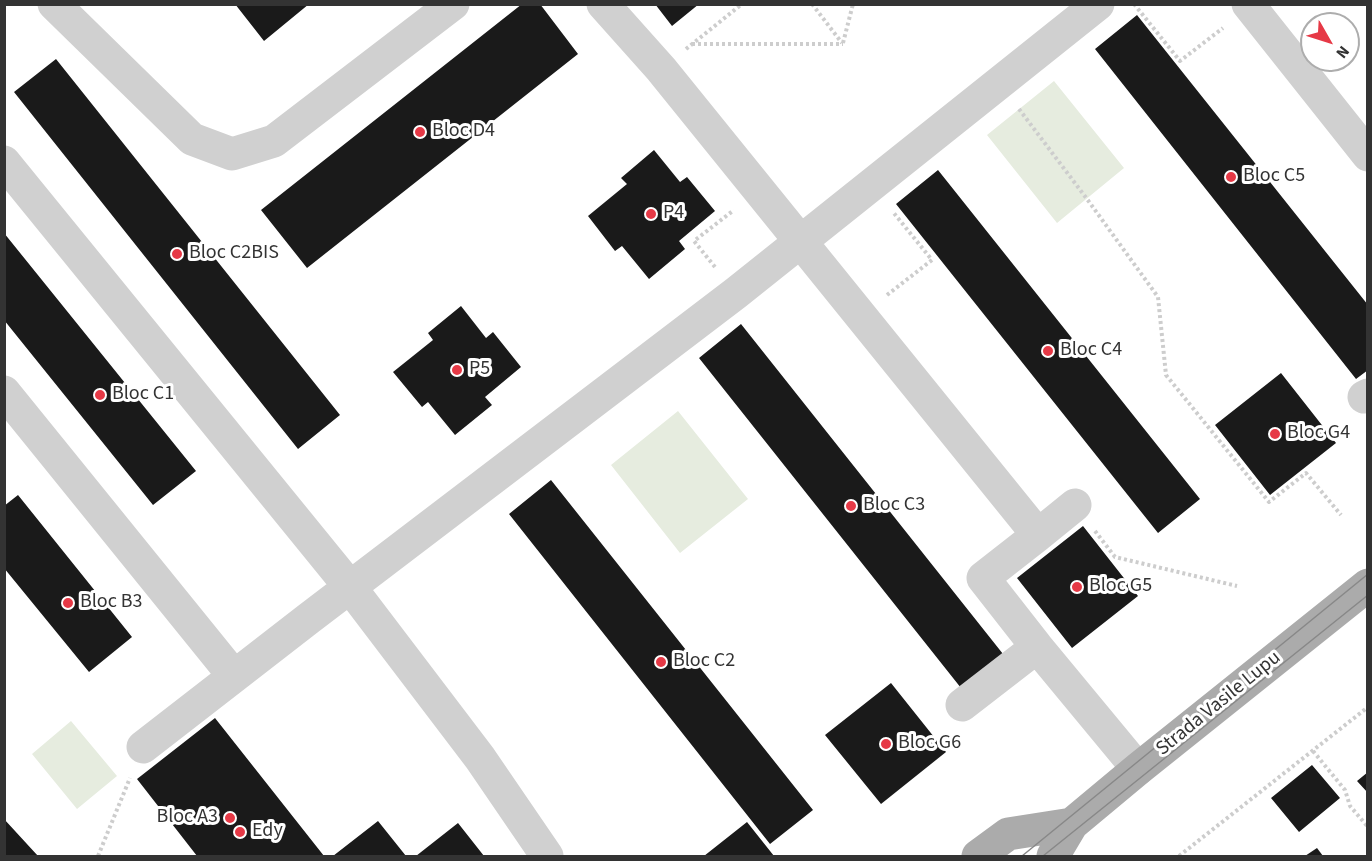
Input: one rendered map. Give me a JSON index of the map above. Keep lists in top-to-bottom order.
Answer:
{
  "streets": {
    "main road": ["Strada Vasile Lupu"]
  },
  "places": [
    "Bloc D4",
    "Bloc C5",
    "P4",
    "Bloc C2BIS",
    "Bloc C4",
    "P5",
    "Bloc C1",
    "Bloc G4",
    "Bloc C3",
    "Bloc G5",
    "Bloc B3",
    "Bloc C2",
    "Bloc G6",
    "Bloc A3",
    "Edy"
  ],
  "north": "bottom right"
}
